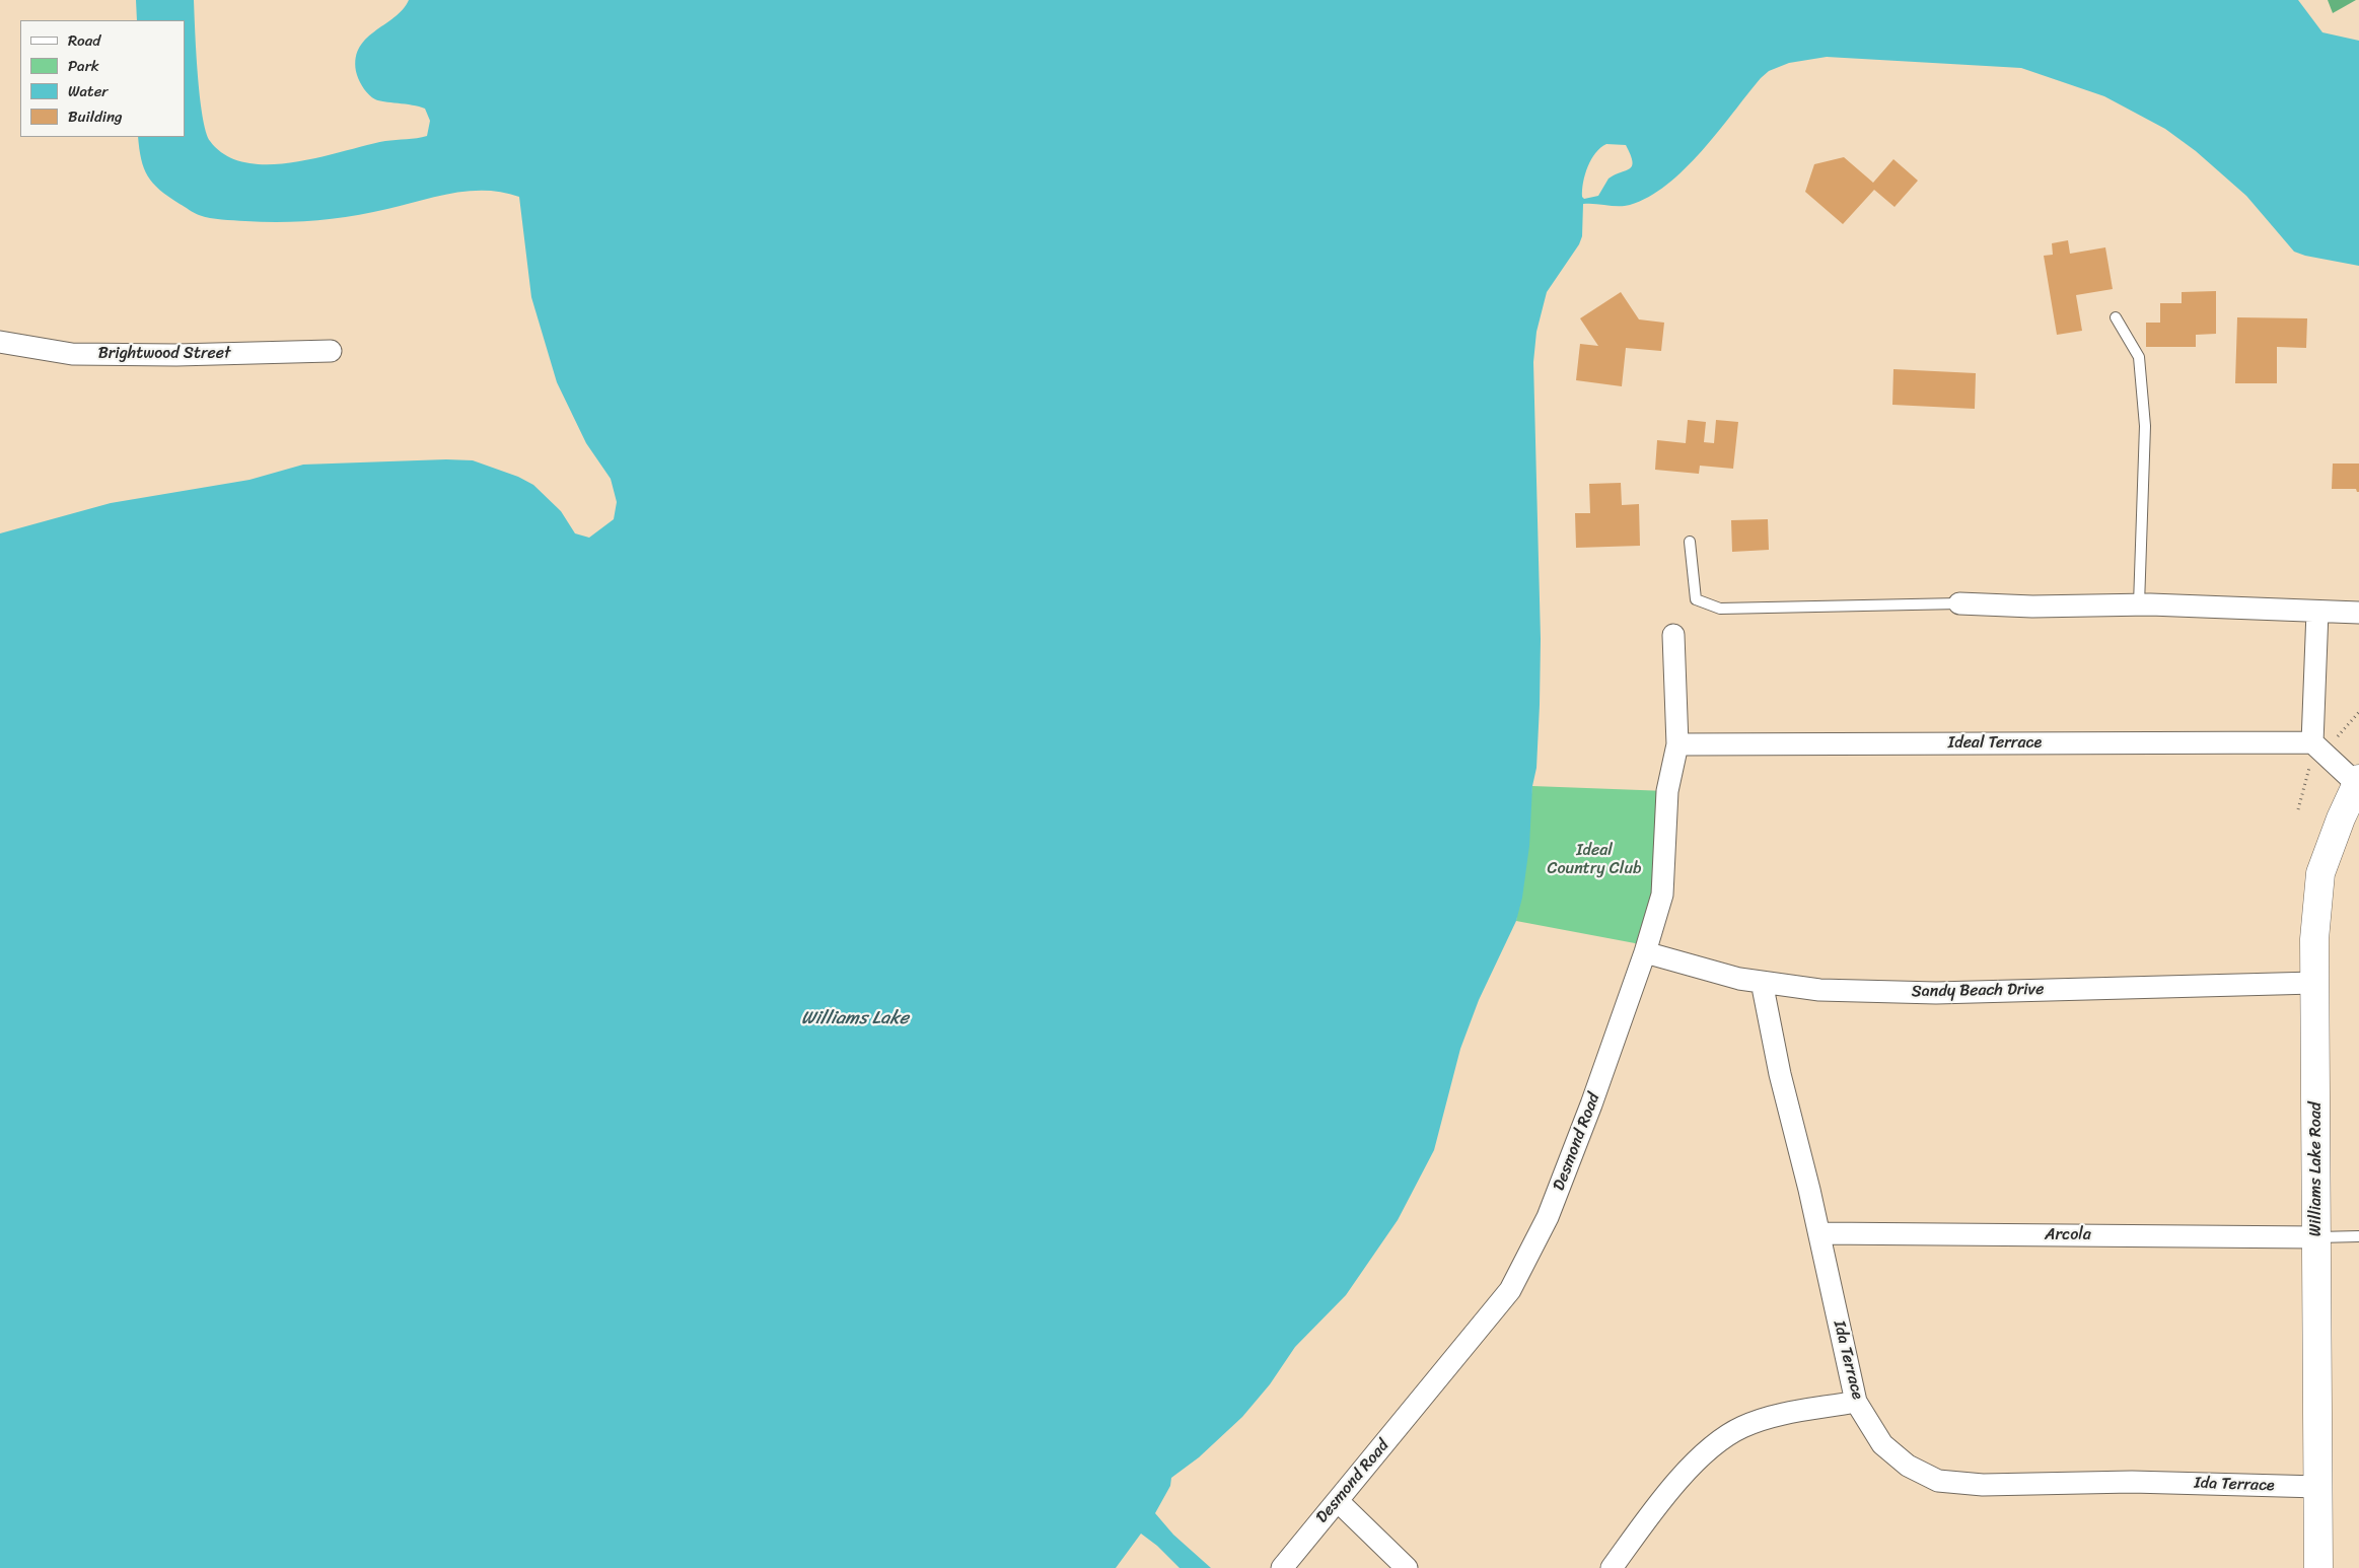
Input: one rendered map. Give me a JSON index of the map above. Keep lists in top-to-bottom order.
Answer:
{
  "streets": {
    "main road": ["Williams Lake Road"],
    "street": [
      "Brightwood Street",
      "Ideal Terrace",
      "Sandy Beach Drive",
      "Desmond Road",
      "Arcola",
      "Ida Terrace"
    ]
  },
  "crossings": [
    ["Ideal Terrace", "Desmond Road"],
    ["Sandy Beach Drive", "Desmond Road"],
    ["Sandy Beach Drive", "Williams Lake Road"],
    ["Sandy Beach Drive", "Ida Terrace"],
    ["Williams Lake Road", "Arcola"],
    ["Williams Lake Road", "Ida Terrace"],
    ["Arcola", "Ida Terrace"]
  ],
  "water": ["Williams Lake"],
  "parks": ["Ideal Country Club"],
  "legend": [
    "Road",
    "Park",
    "Water",
    "Building"
  ]
}
